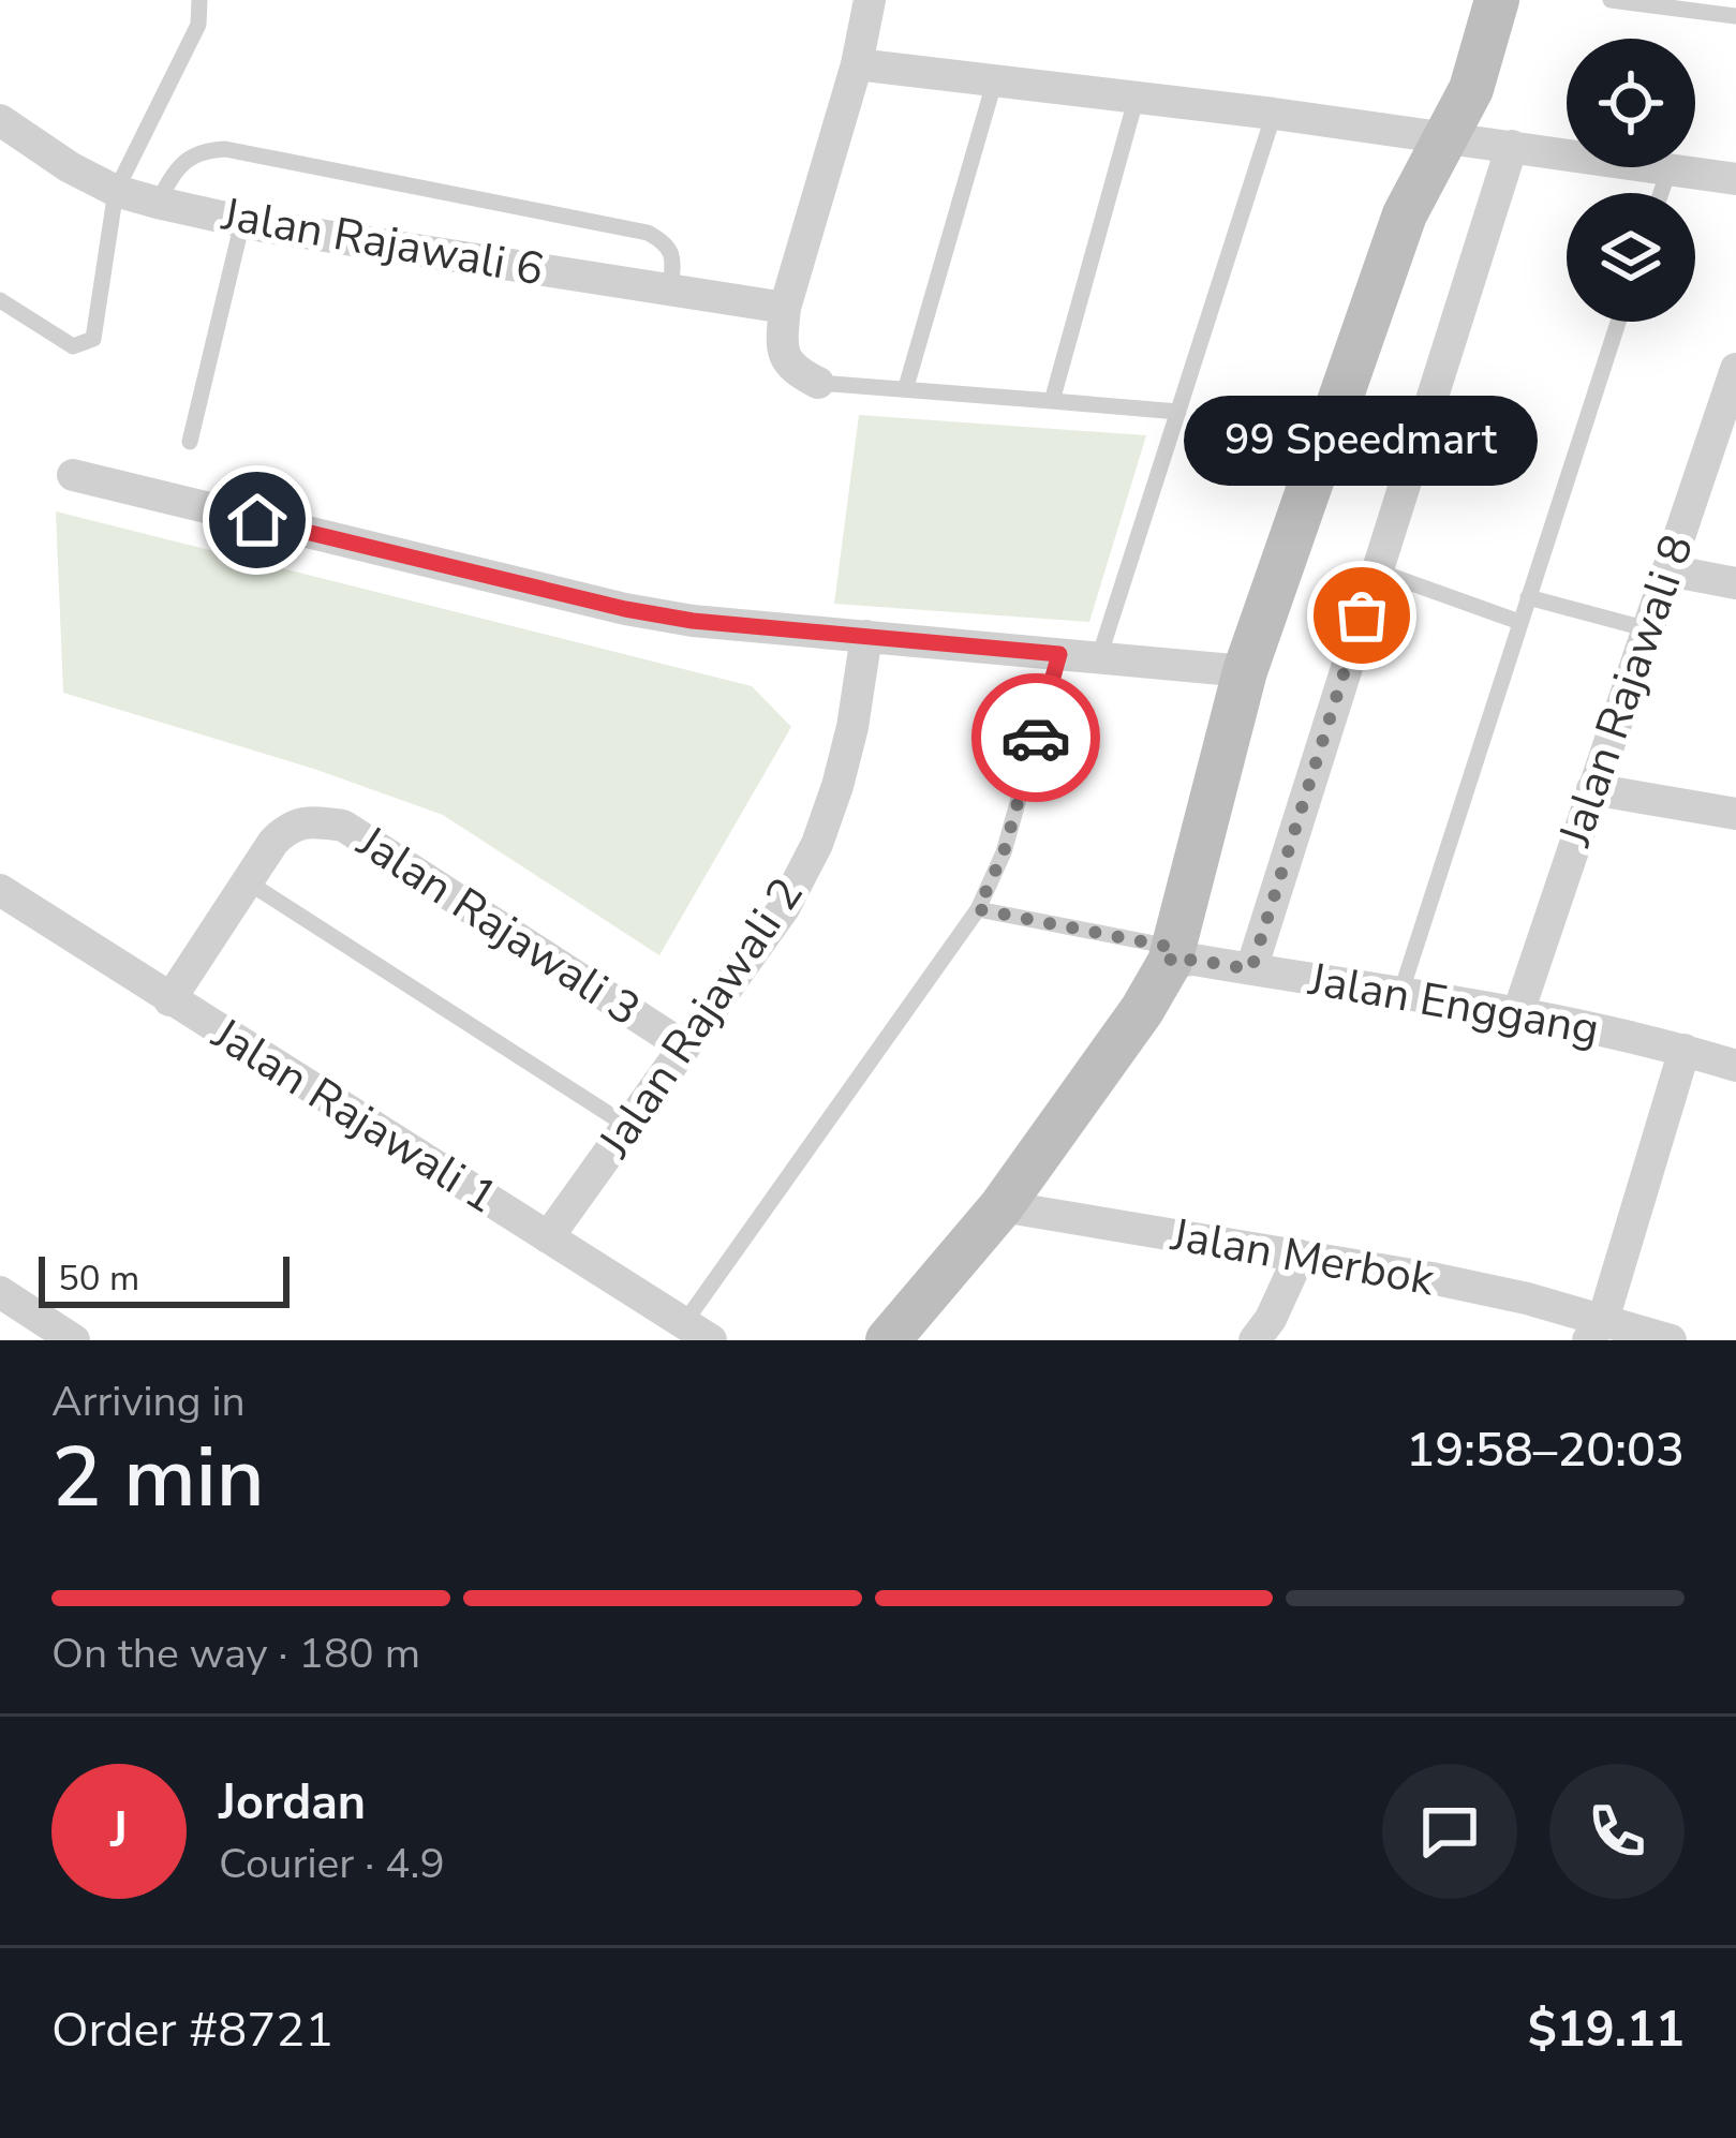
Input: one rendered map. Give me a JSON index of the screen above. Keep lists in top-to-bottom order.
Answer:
{
  "streets": {
    "street": [
      "Jalan Rajawali 6",
      "Jalan Rajawali 8",
      "Jalan Rajawali 3",
      "Jalan Enggang",
      "Jalan Rajawali 2",
      "Jalan Rajawali 1",
      "Jalan Merbok"
    ]
  },
  "crossings": [
    ["Jalan Rajawali 8", "Jalan Enggang"],
    ["Jalan Rajawali 3", "Jalan Rajawali 2"],
    ["Jalan Rajawali 3", "Jalan Rajawali 1"],
    ["Jalan Rajawali 2", "Jalan Rajawali 1"]
  ],
  "places": ["99 Speedmart"],
  "scale_bar": "50 m",
  "page": {
    "bubble": "99 Speedmart",
    "scale": "50 m",
    "heading": ["2 min", "Arriving in", "19:58–20:03"],
    "panel": [
      "Jordan",
      "Courier · 4.9",
      "Order #8721",
      "$19.11"
    ],
    "bar": "On the way · 180 m",
    "round": "J"
  }
}
